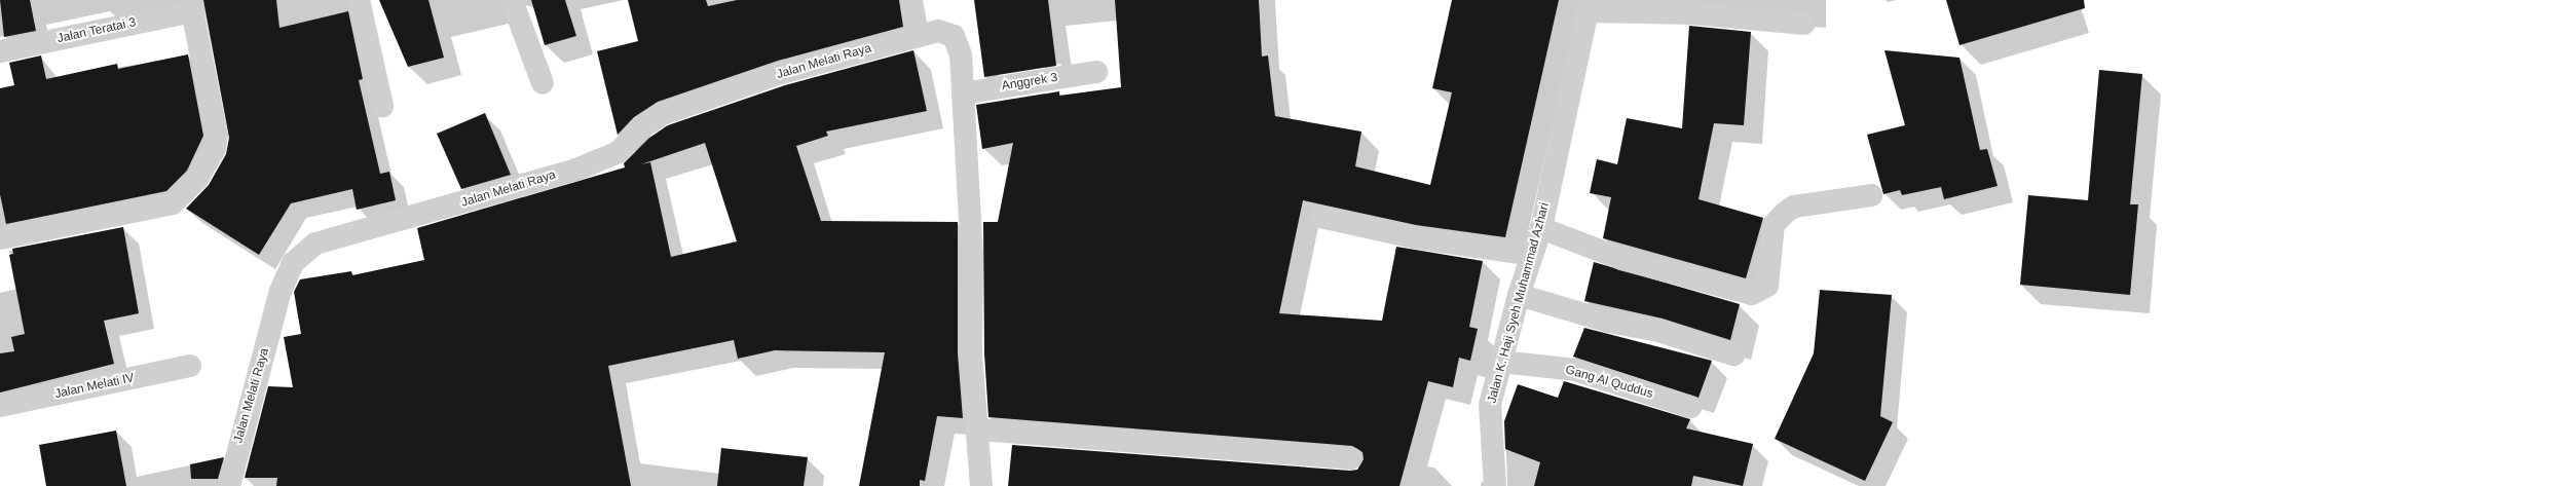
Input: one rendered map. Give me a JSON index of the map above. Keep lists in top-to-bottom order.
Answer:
{
  "streets": {
    "street": [
      "Jalan Teratai 3",
      "Jalan Melati Raya",
      "Anggrek 3",
      "Jalan K. Haji Syeh Muhammad Azhari",
      "Gang Al Quddus",
      "Jalan Melati IV"
    ]
  },
  "crossings": [
    ["Jalan K. Haji Syeh Muhammad Azhari", "Gang Al Quddus"]
  ]
}
